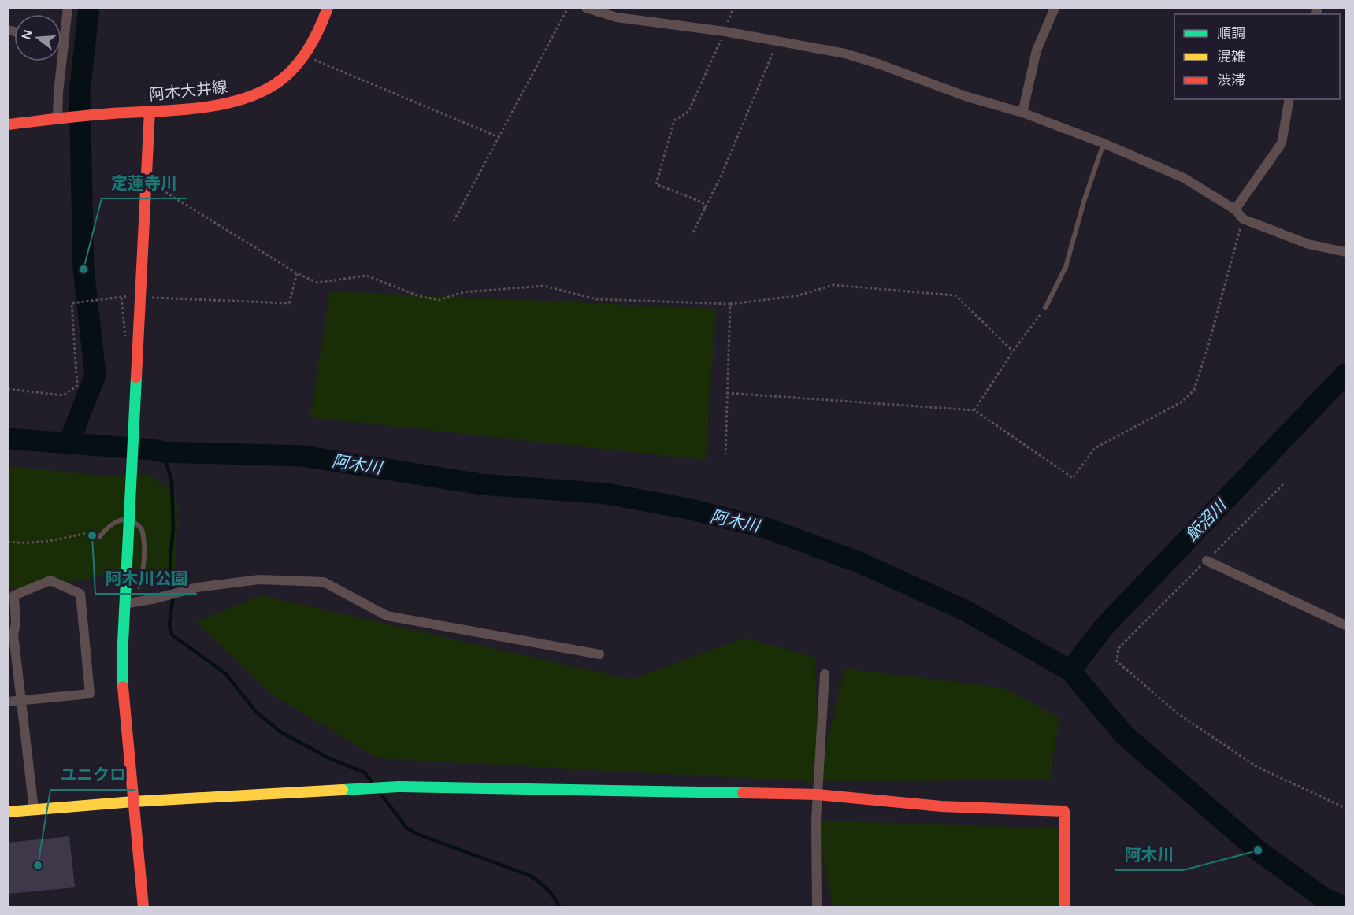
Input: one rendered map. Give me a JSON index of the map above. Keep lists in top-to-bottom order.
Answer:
{
  "streets": {
    "street": ["阿木大井線"]
  },
  "water": ["阿木川", "飯沼川"],
  "places": [
    "定蓮寺川",
    "阿木川公園",
    "阿木川",
    "ユニクロ"
  ],
  "legend": ["順調", "混雑", "渋滞"],
  "north": "left"
}
